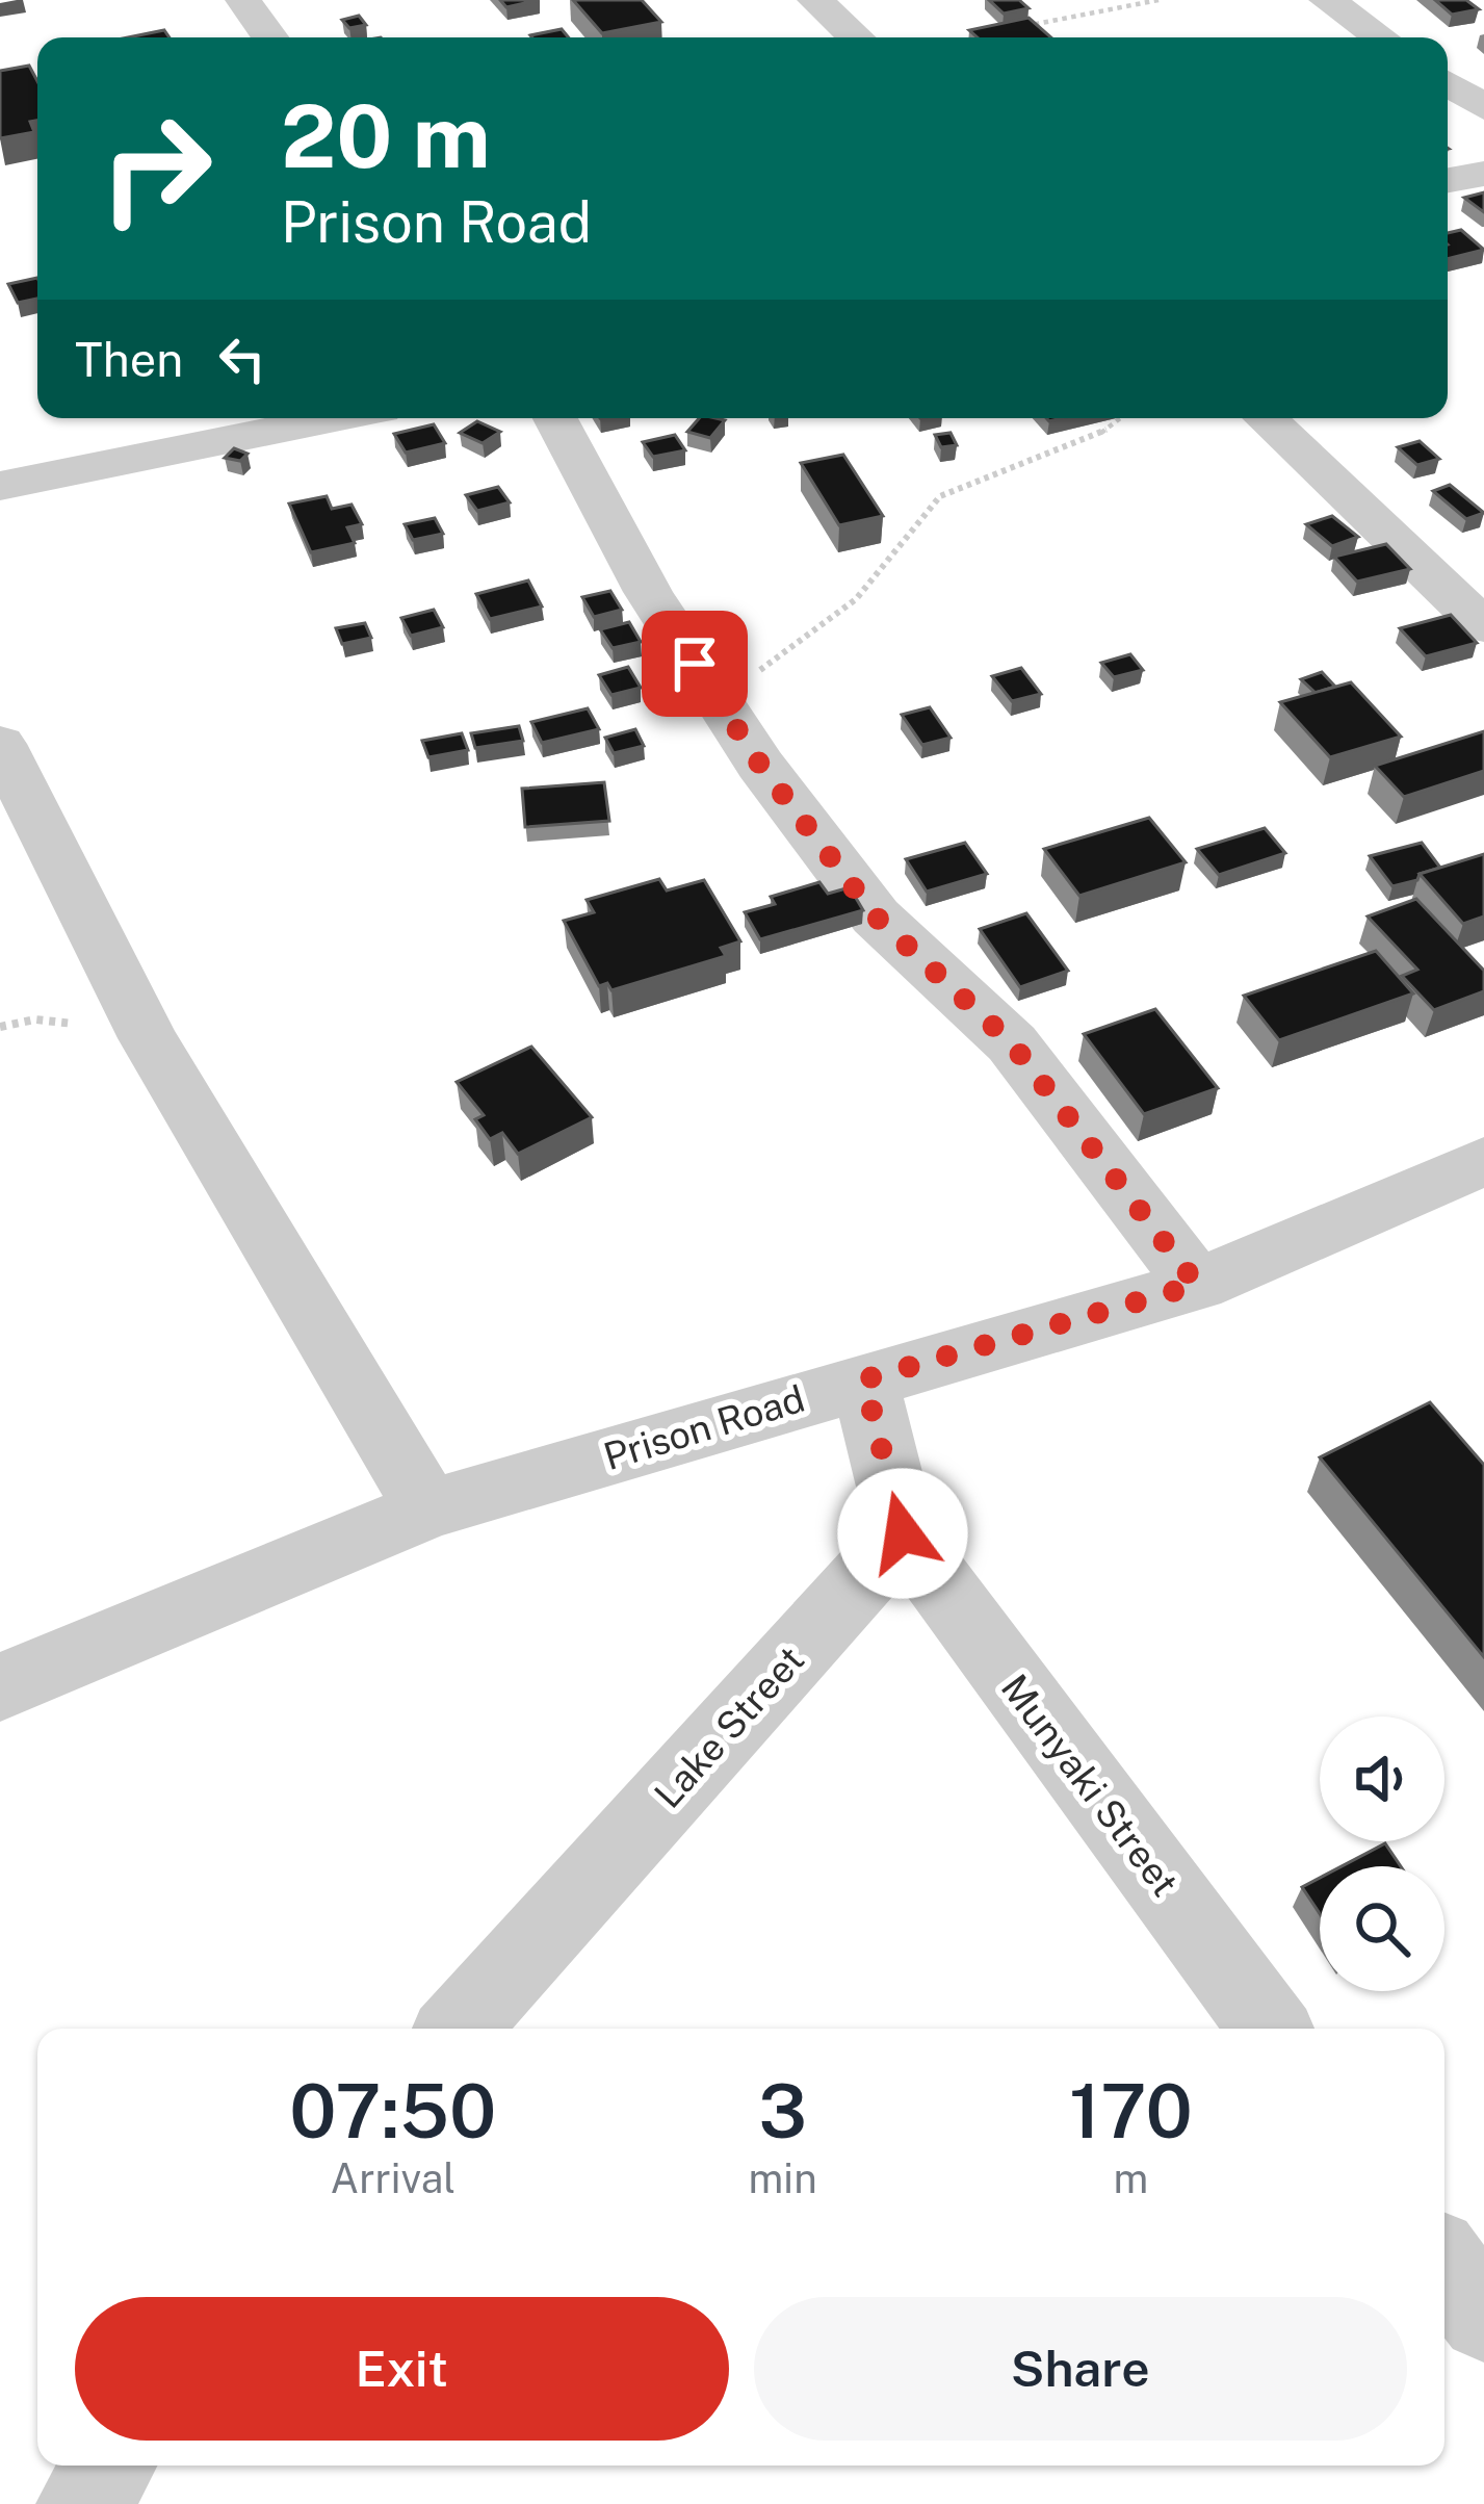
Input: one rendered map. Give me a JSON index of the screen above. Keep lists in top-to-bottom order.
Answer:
{
  "streets": {
    "street": ["Prison Road", "Lake Street", "Munyaki Street"]
  },
  "crossings": [
    ["Lake Street", "Munyaki Street"]
  ],
  "page": {
    "turn": ["20 m", "Prison Road"],
    "then": "Then",
    "eta": [
      "07:50",
      "Arrival",
      "3",
      "min",
      "170",
      "m"
    ],
    "buttons": ["Exit", "Share"]
  }
}
